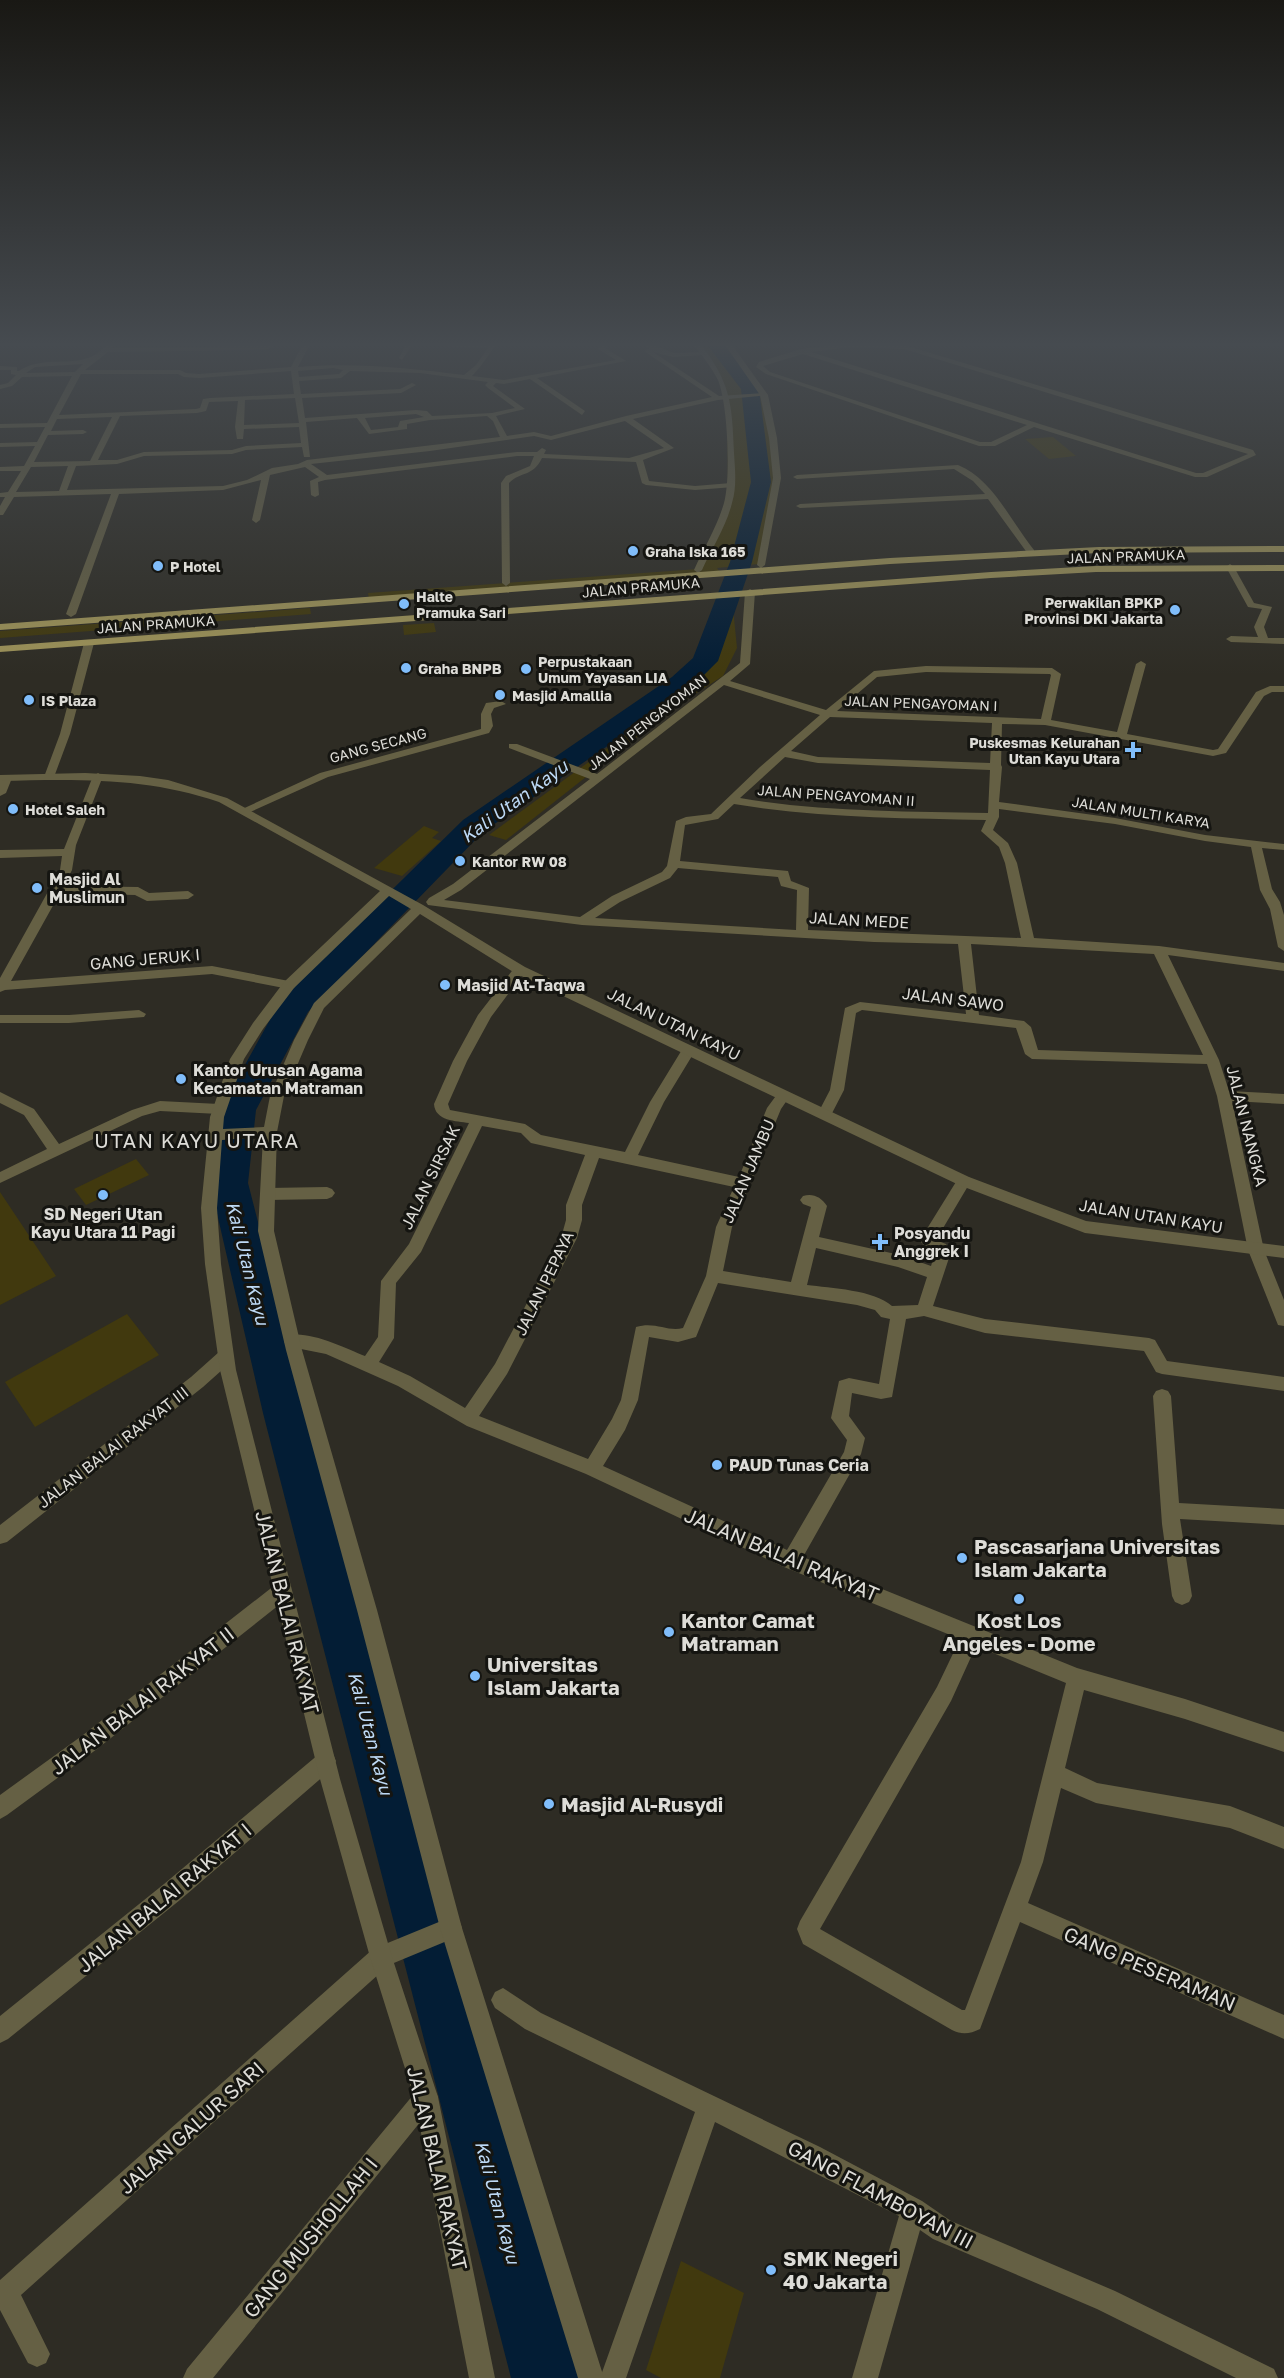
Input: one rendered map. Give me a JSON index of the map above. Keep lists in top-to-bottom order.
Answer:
{
  "streets": {
    "main road": ["JALAN PRAMUKA"],
    "street": [
      "JALAN PENGAYOMAN I",
      "JALAN PENGAYOMAN",
      "GANG SECANG",
      "JALAN PENGAYOMAN II",
      "JALAN MULTI KARYA",
      "JALAN MEDE",
      "GANG JERUK I",
      "JALAN SAWO",
      "JALAN UTAN KAYU",
      "JALAN NANGKA",
      "JALAN JAMBU",
      "JALAN SIRSAK",
      "JALAN PEPAYA",
      "JALAN BALAI RAKYAT III",
      "JALAN BALAI RAKYAT",
      "JALAN BALAI RAKYAT II",
      "JALAN BALAI RAKYAT I",
      "GANG PESERAMAN",
      "JALAN GALUR SARI",
      "GANG FLAMBOYAN III",
      "GANG MUSHOLLAH I"
    ]
  },
  "crossings": [
    ["JALAN PRAMUKA", "JALAN PENGAYOMAN"],
    ["JALAN PENGAYOMAN I", "JALAN PENGAYOMAN"],
    ["JALAN PENGAYOMAN I", "JALAN PENGAYOMAN II"],
    ["JALAN PENGAYOMAN", "JALAN MEDE"],
    ["JALAN PENGAYOMAN", "JALAN UTAN KAYU"],
    ["GANG SECANG", "JALAN UTAN KAYU"],
    ["JALAN PENGAYOMAN II", "JALAN MULTI KARYA"],
    ["JALAN MEDE", "JALAN UTAN KAYU"],
    ["JALAN MEDE", "JALAN NANGKA"],
    ["GANG JERUK I", "JALAN BALAI RAKYAT"],
    ["JALAN SAWO", "JALAN UTAN KAYU"],
    ["JALAN SAWO", "JALAN NANGKA"],
    ["JALAN UTAN KAYU", "JALAN NANGKA"],
    ["JALAN UTAN KAYU", "JALAN JAMBU"],
    ["JALAN UTAN KAYU", "JALAN SIRSAK"],
    ["JALAN UTAN KAYU", "JALAN BALAI RAKYAT"],
    ["JALAN JAMBU", "JALAN BALAI RAKYAT"],
    ["JALAN SIRSAK", "JALAN BALAI RAKYAT"],
    ["JALAN PEPAYA", "JALAN BALAI RAKYAT"],
    ["JALAN BALAI RAKYAT III", "JALAN BALAI RAKYAT"],
    ["JALAN BALAI RAKYAT", "JALAN BALAI RAKYAT II"],
    ["JALAN BALAI RAKYAT", "JALAN BALAI RAKYAT I"],
    ["JALAN BALAI RAKYAT", "JALAN GALUR SARI"],
    ["JALAN BALAI RAKYAT", "GANG MUSHOLLAH I"]
  ],
  "districts": ["UTAN KAYU UTARA"],
  "water": ["Kali Utan Kayu"],
  "places": {
    "other": [
      "Graha Iska 165",
      "P Hotel",
      "Halte Pramuka Sari",
      "Perwakilan BPKP Provinsi DKI Jakarta",
      "Graha BNPB",
      "Perpustakaan Umum Yayasan LIA",
      "Masjid Amallia",
      "IS Plaza",
      "Hotel Saleh",
      "Kantor RW 08",
      "Masjid Al Muslimun",
      "Masjid At-Taqwa",
      "Kantor Urusan Agama Kecamatan Matraman",
      "SD Negeri Utan Kayu Utara 11 Pagi",
      "PAUD Tunas Ceria",
      "Pascasarjana Universitas Islam Jakarta",
      "Kost Los Angeles - Dome",
      "Kantor Camat Matraman",
      "Universitas Islam Jakarta",
      "Masjid Al-Rusydi",
      "SMK Negeri 40 Jakarta"
    ],
    "health": ["Puskesmas Kelurahan Utan Kayu Utara", "Posyandu Anggrek I"]
  }
}
